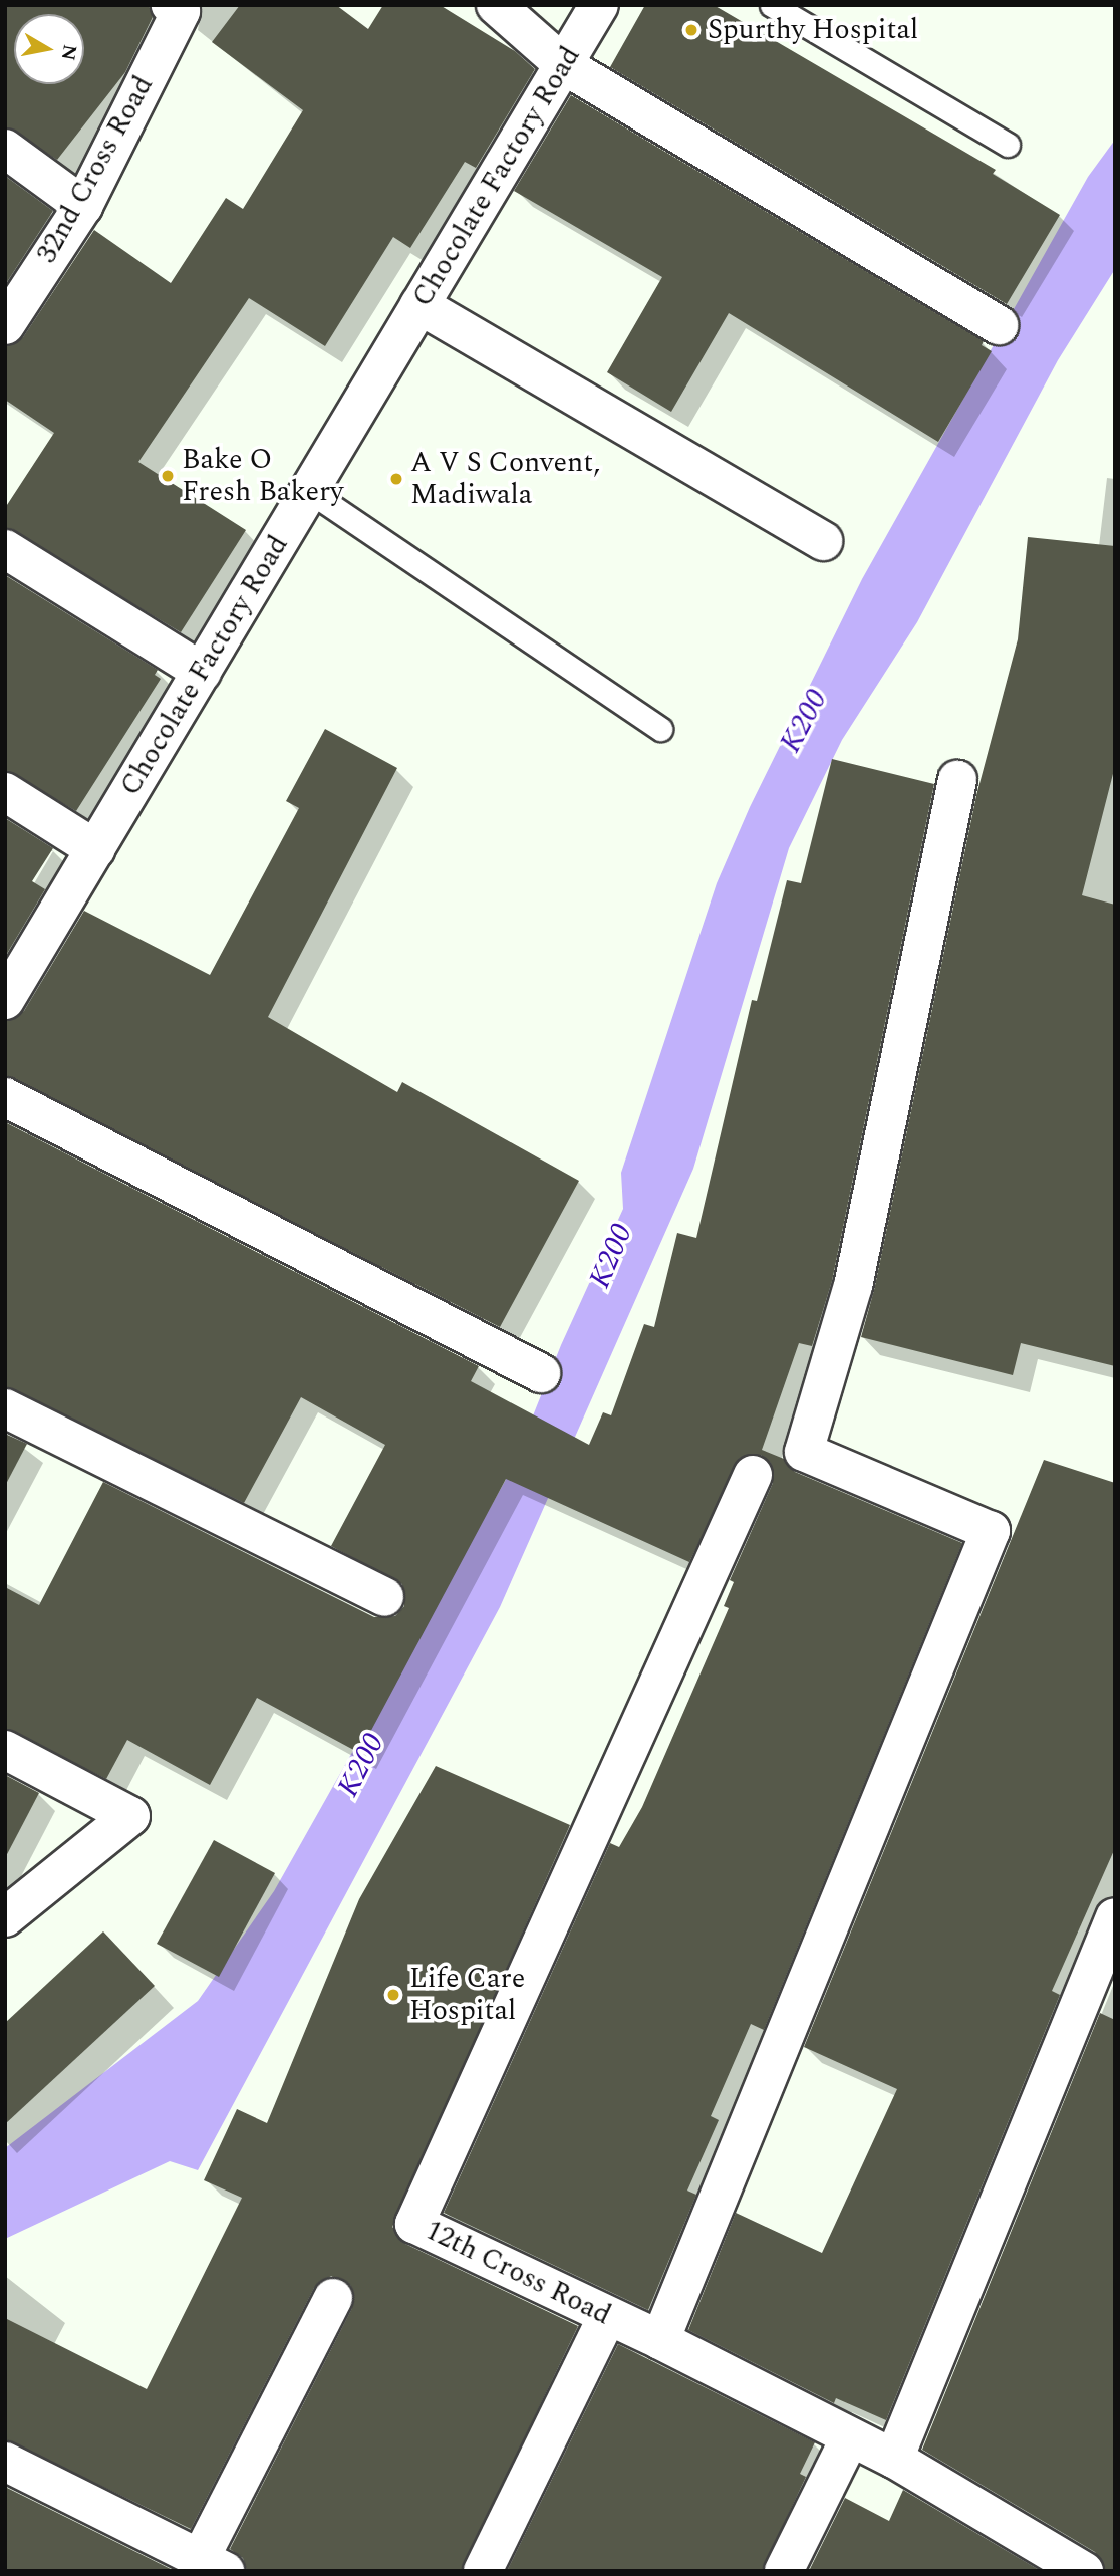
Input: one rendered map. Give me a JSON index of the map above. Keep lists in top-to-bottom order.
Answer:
{
  "streets": {
    "street": ["32nd Cross Road", "Chocolate Factory Road", "12th Cross Road"]
  },
  "water": ["K200"],
  "places": [
    "Spurthy Hospital",
    "Bake O Fresh Bakery",
    "A V S Convent, Madiwala",
    "Life Care Hospital"
  ],
  "north": "right"
}
